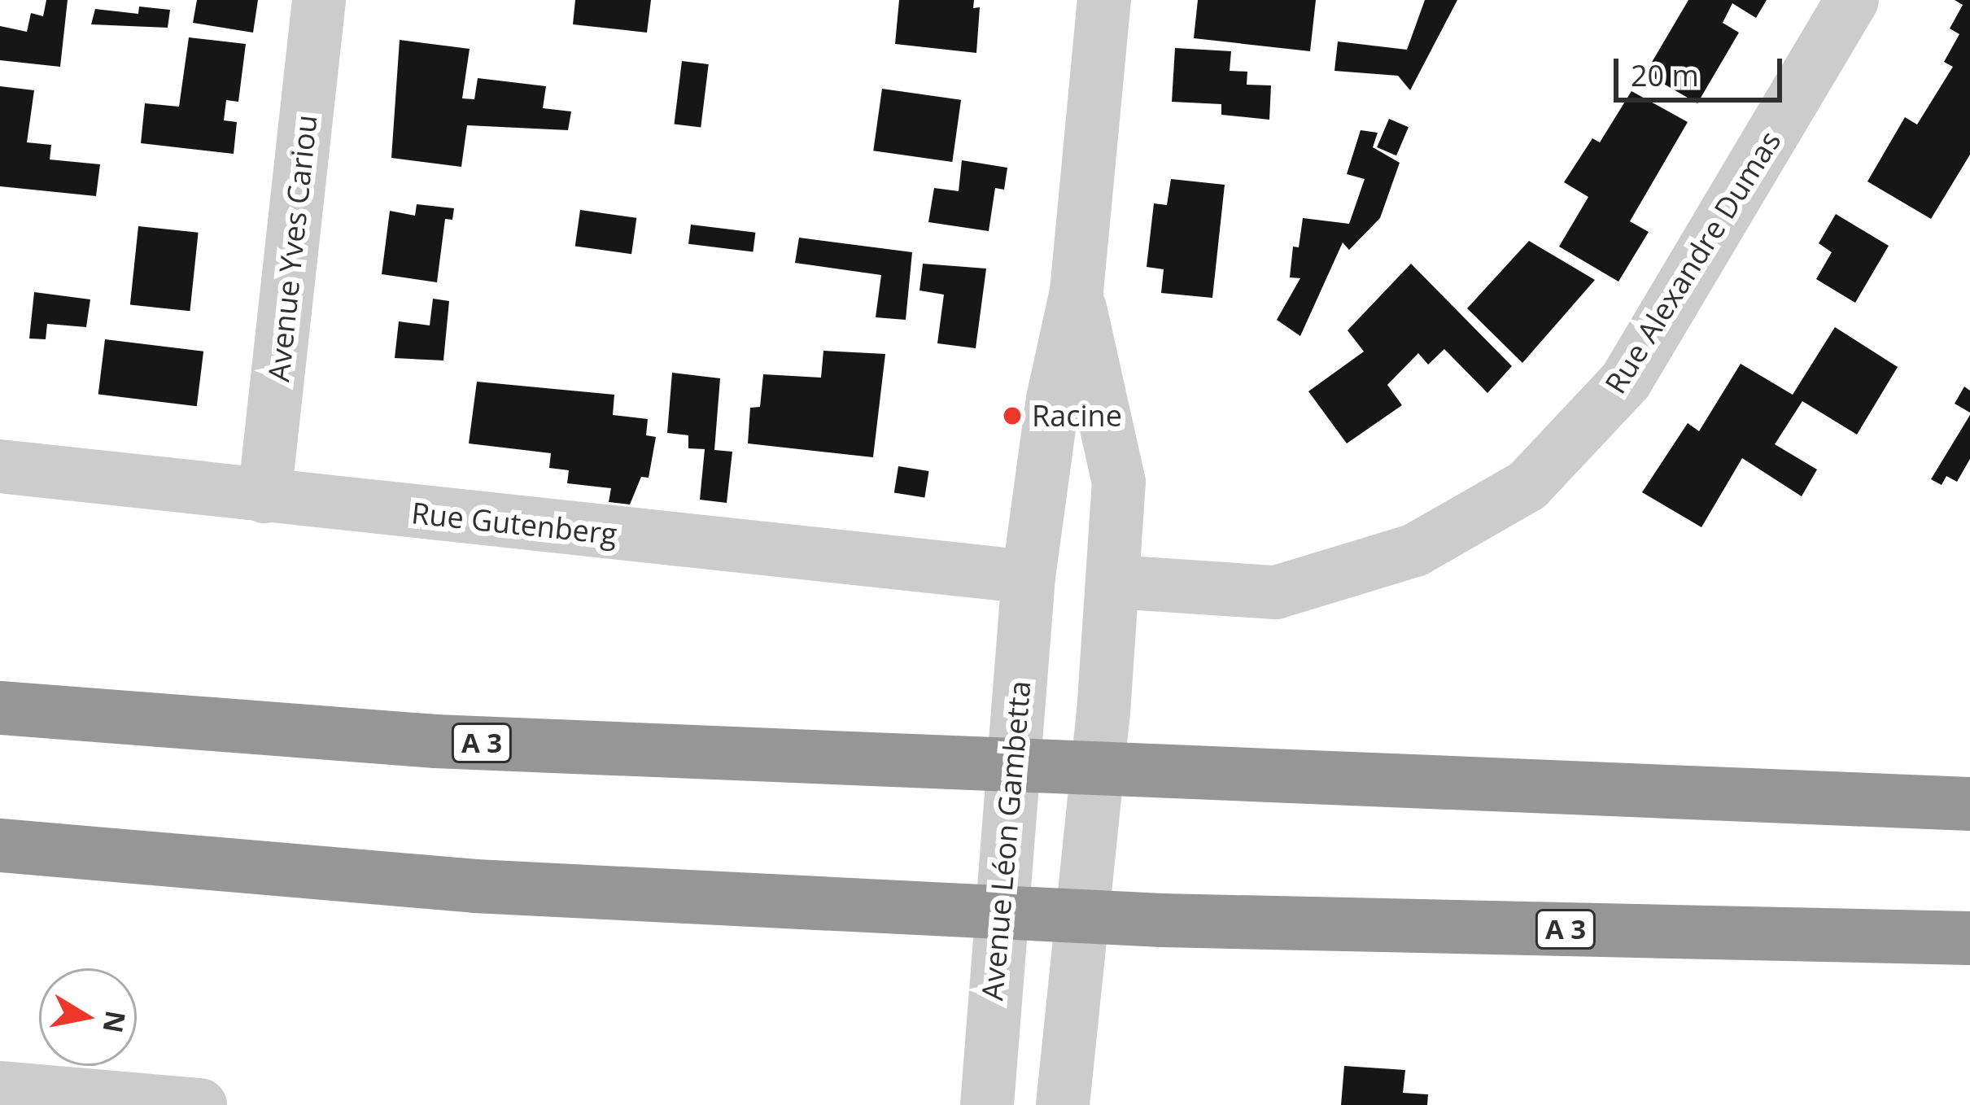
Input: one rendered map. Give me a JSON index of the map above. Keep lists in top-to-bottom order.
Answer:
{
  "streets": {
    "highway": ["A 3"],
    "street": [
      "Avenue Yves Cariou",
      "Rue Alexandre Dumas",
      "Rue Gutenberg",
      "Avenue Léon Gambetta"
    ]
  },
  "crossings": [
    ["Avenue Yves Cariou", "Rue Gutenberg"],
    ["Rue Alexandre Dumas", "Avenue Léon Gambetta"],
    ["Rue Gutenberg", "Avenue Léon Gambetta"]
  ],
  "places": ["Racine"],
  "scale_bar": "20 m",
  "north": "right"
}
